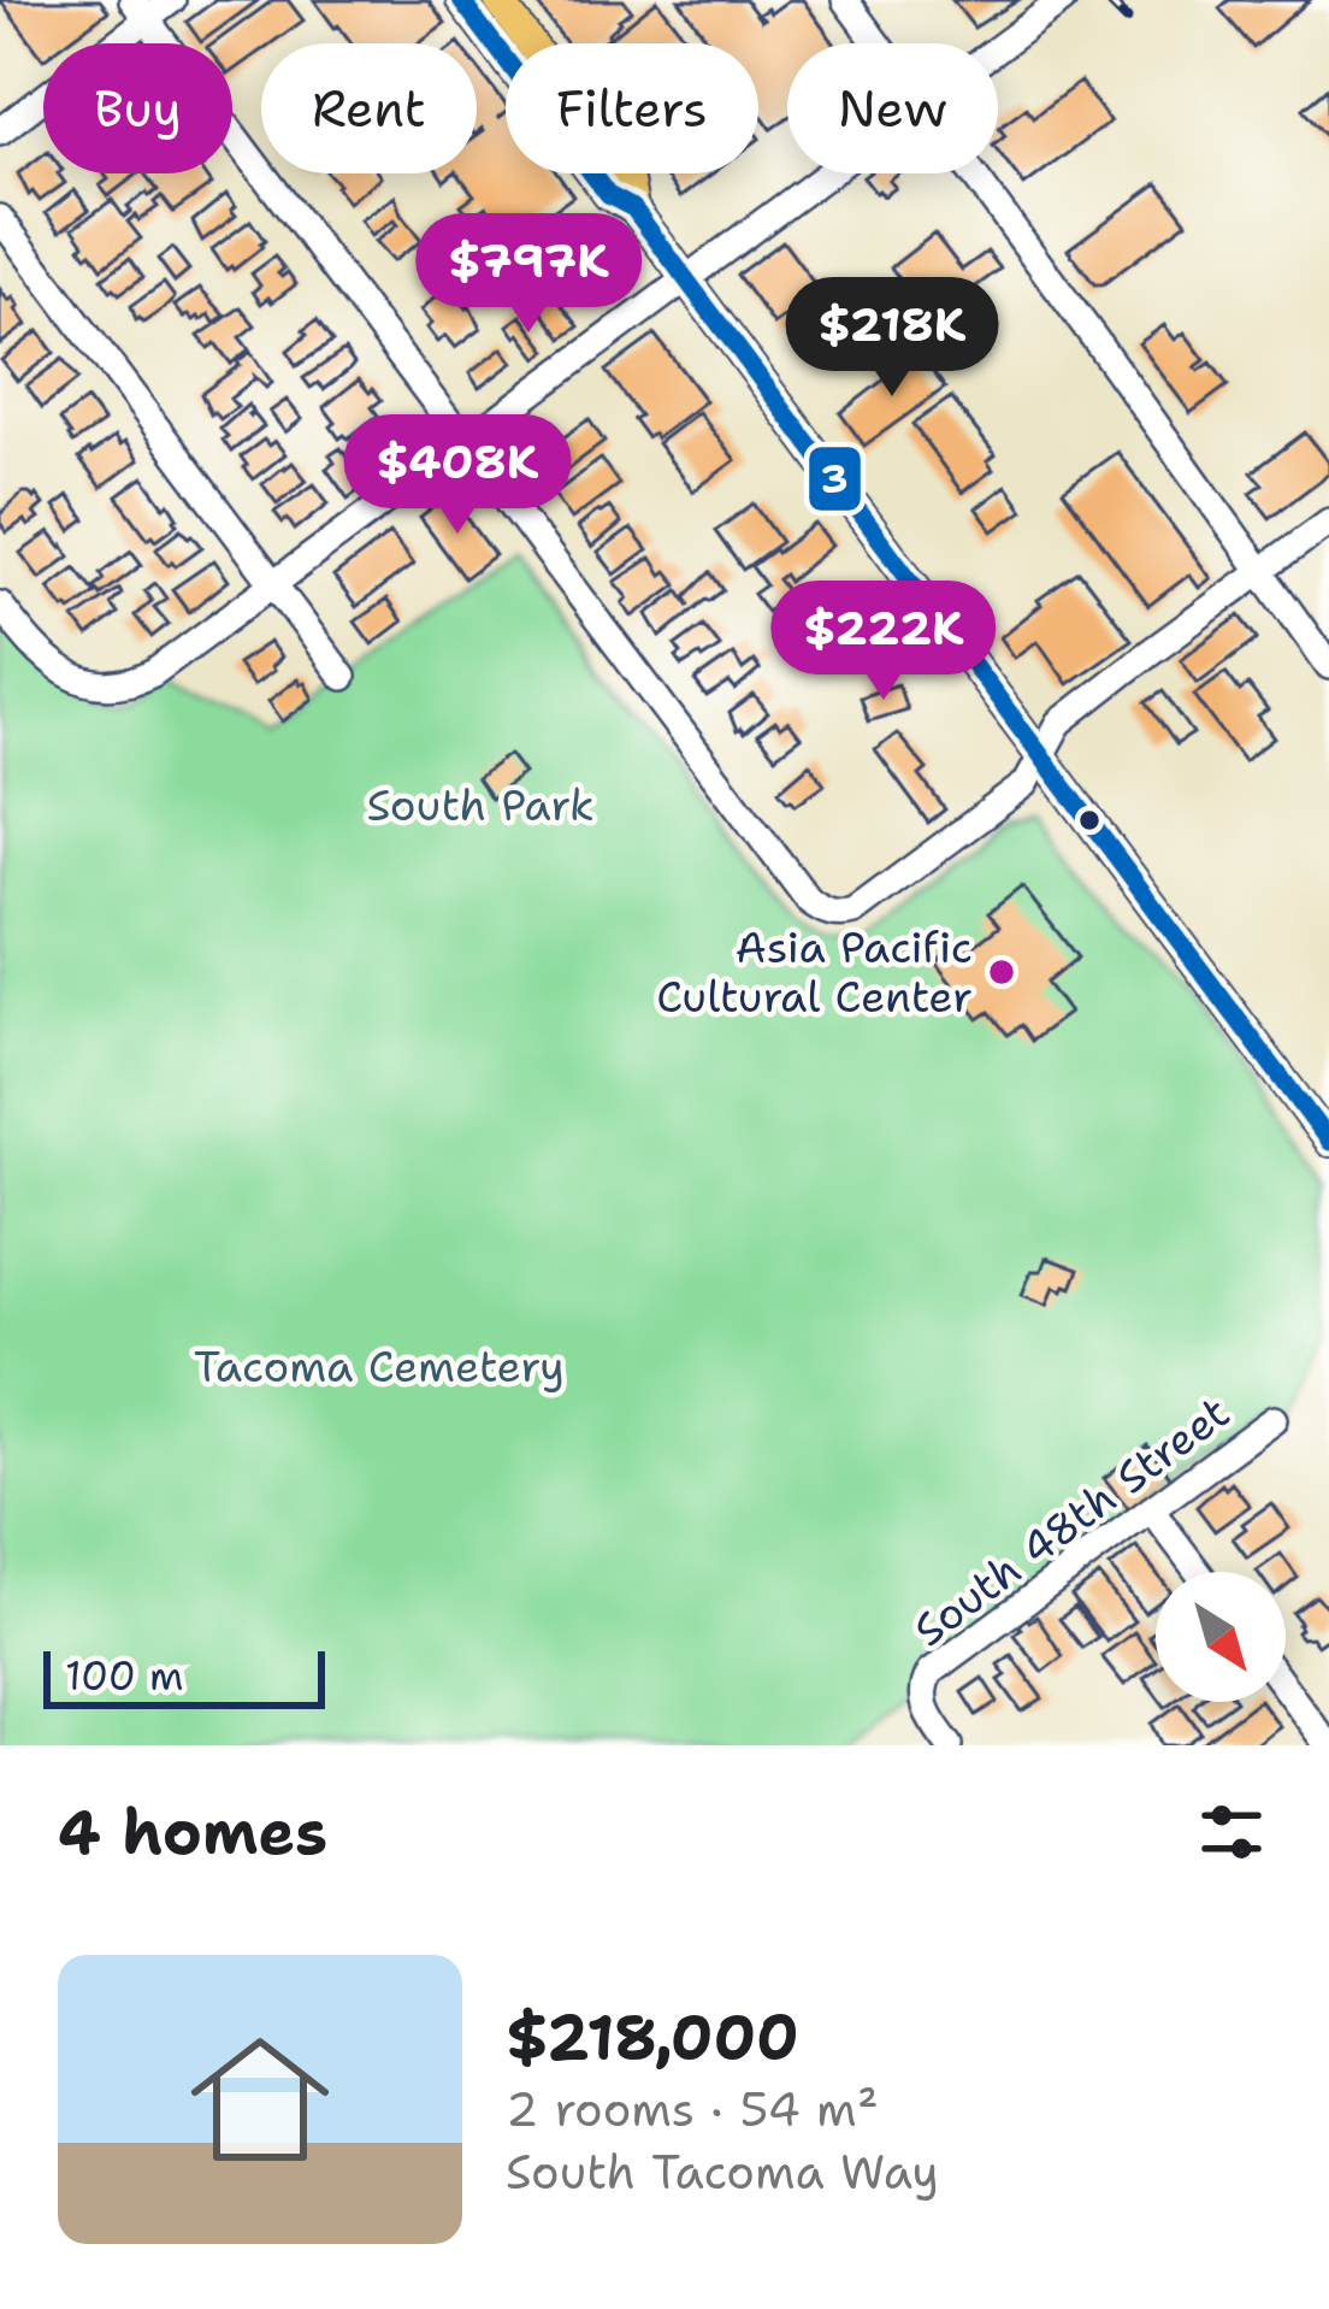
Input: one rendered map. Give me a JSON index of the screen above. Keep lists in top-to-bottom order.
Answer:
{
  "streets": {
    "street": ["South 48th Street"]
  },
  "parks": ["South Park", "Tacoma Cemetery"],
  "places": ["Asia Pacific Cultural Center"],
  "lines": ["transit line 3"],
  "scale_bar": "100 m",
  "north": "bottom right",
  "page": {
    "chip": [
      "Buy",
      "Rent",
      "Filters",
      "New"
    ],
    "price": [
      "$797K",
      "$218K",
      "$408K",
      "$222K"
    ],
    "scale": "100 m",
    "heading": "4 homes",
    "list": [
      {
        "name": "$218,000",
        "note": "2 rooms · 54 m² · South Tacoma Way"
      }
    ]
  }
}
